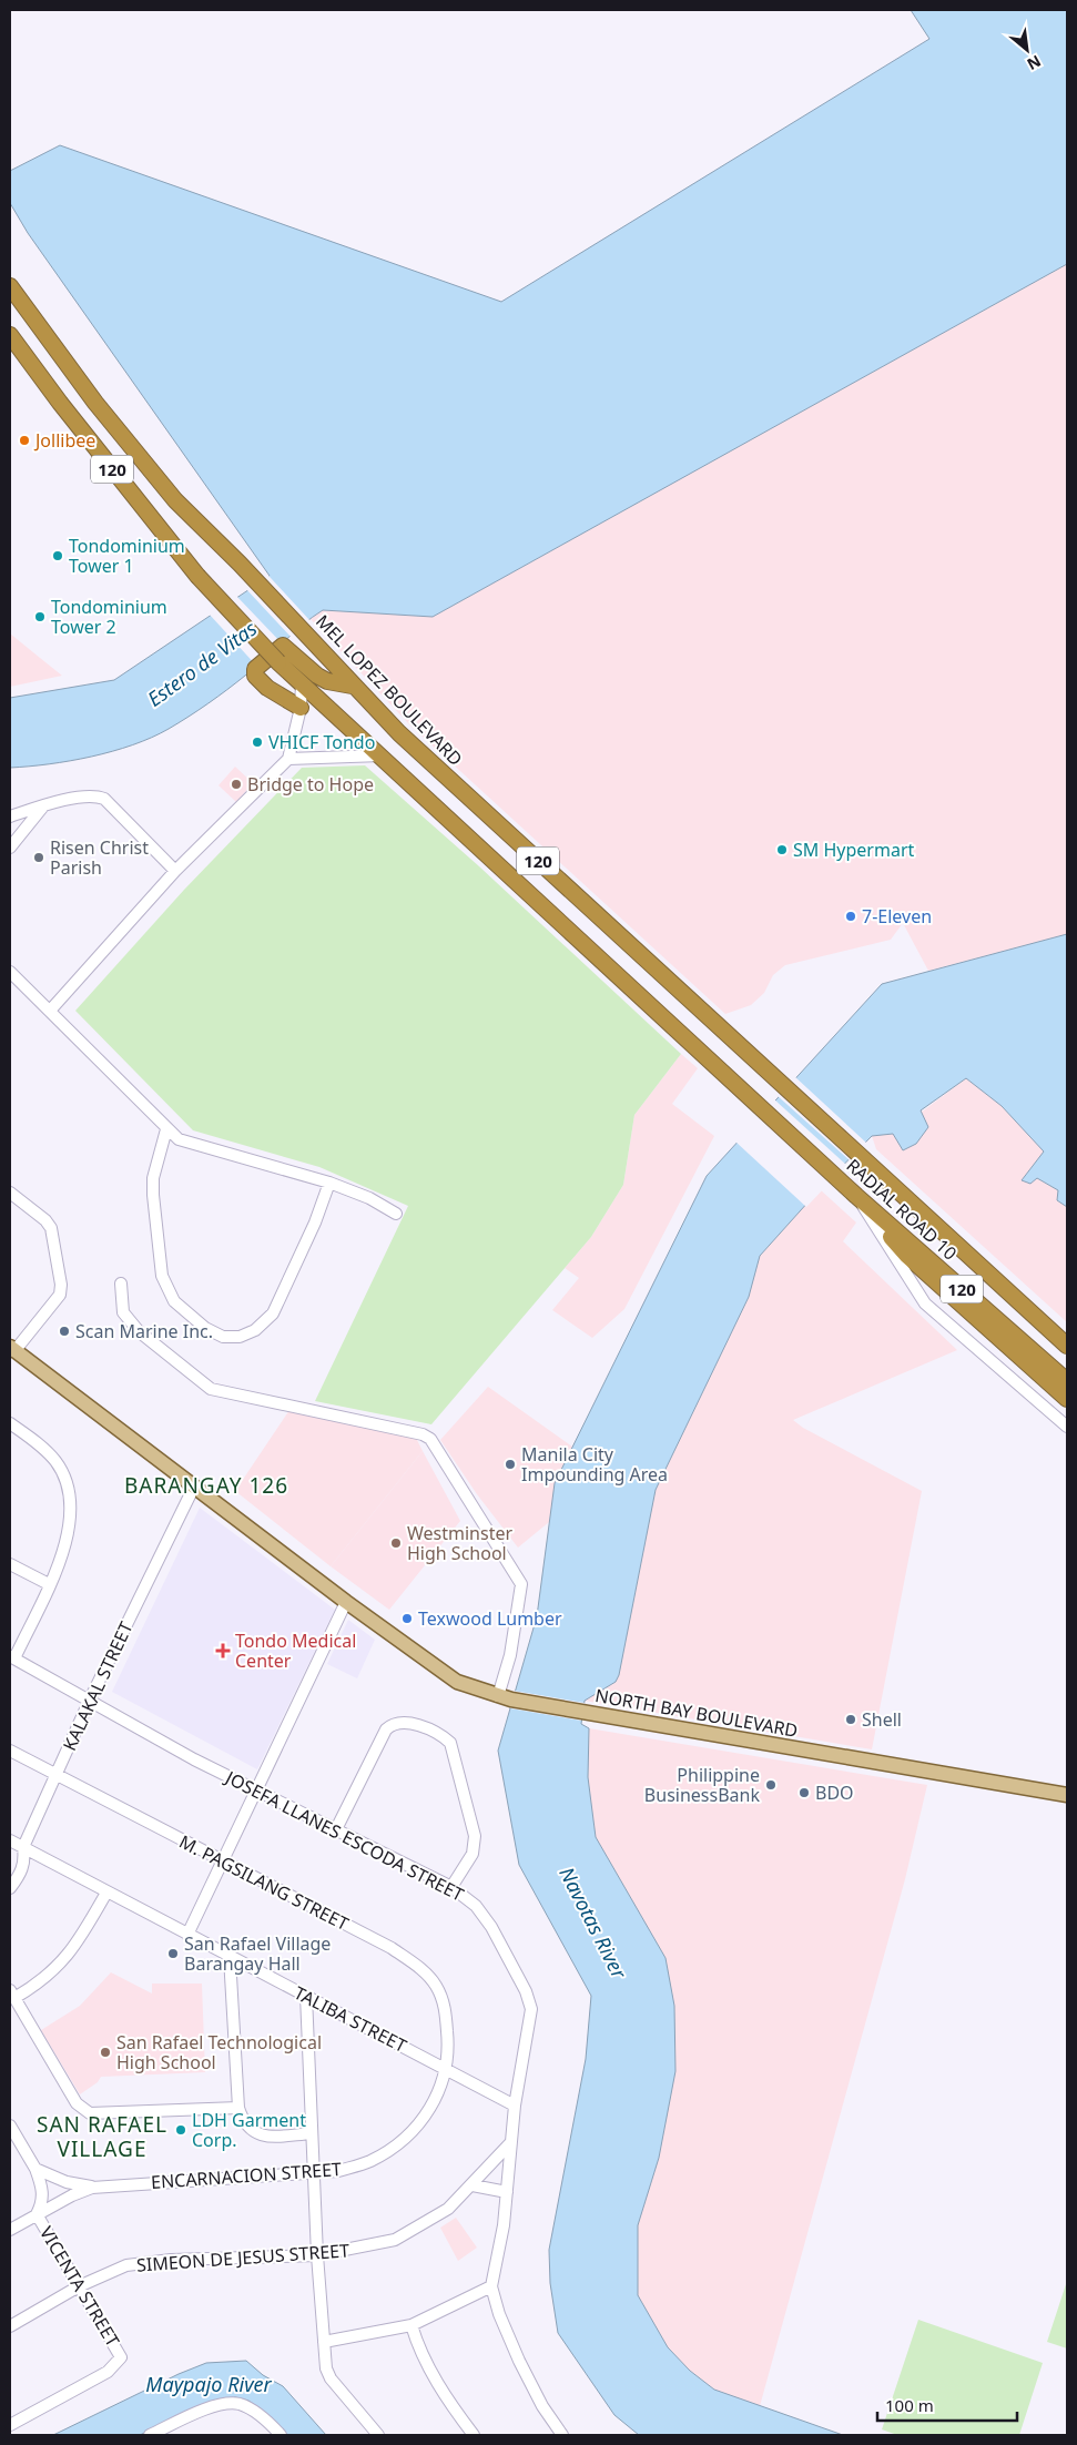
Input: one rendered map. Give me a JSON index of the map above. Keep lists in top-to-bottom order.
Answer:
{
  "streets": {
    "highway": ["120", "MEL LOPEZ BOULEVARD", "RADIAL ROAD 10"],
    "main road": ["NORTH BAY BOULEVARD"],
    "street": [
      "KALAKAL STREET",
      "JOSEFA LLANES ESCODA STREET",
      "M. PAGSILANG STREET",
      "TALIBA STREET",
      "ENCARNACION STREET",
      "SIMEON DE JESUS STREET",
      "VICENTA STREET"
    ]
  },
  "crossings": [
    ["120", "RADIAL ROAD 10"],
    ["MEL LOPEZ BOULEVARD", "RADIAL ROAD 10"],
    ["KALAKAL STREET", "NORTH BAY BOULEVARD"],
    ["KALAKAL STREET", "JOSEFA LLANES ESCODA STREET"],
    ["KALAKAL STREET", "M. PAGSILANG STREET"],
    ["KALAKAL STREET", "TALIBA STREET"],
    ["JOSEFA LLANES ESCODA STREET", "TALIBA STREET"],
    ["JOSEFA LLANES ESCODA STREET", "SIMEON DE JESUS STREET"],
    ["M. PAGSILANG STREET", "TALIBA STREET"],
    ["M. PAGSILANG STREET", "ENCARNACION STREET"],
    ["TALIBA STREET", "ENCARNACION STREET"],
    ["ENCARNACION STREET", "VICENTA STREET"],
    ["SIMEON DE JESUS STREET", "VICENTA STREET"]
  ],
  "districts": ["BARANGAY 126", "SAN RAFAEL VILLAGE"],
  "water": ["Estero de Vitas", "Navotas River", "Maypajo River"],
  "places": {
    "other": [
      "Jollibee",
      "Tondominium Tower 1",
      "Tondominium Tower 2",
      "VHICF Tondo",
      "Bridge to Hope",
      "SM Hypermart",
      "Risen Christ Parish",
      "7-Eleven",
      "Scan Marine Inc.",
      "Manila City Impounding Area",
      "Westminster High School",
      "Texwood Lumber",
      "Shell",
      "Philippine BusinessBank",
      "BDO",
      "San Rafael Village Barangay Hall",
      "San Rafael Technological High School",
      "LDH Garment Corp."
    ],
    "health": ["Tondo Medical Center"]
  },
  "scale_bar": "100 m",
  "north": "bottom right"
}
